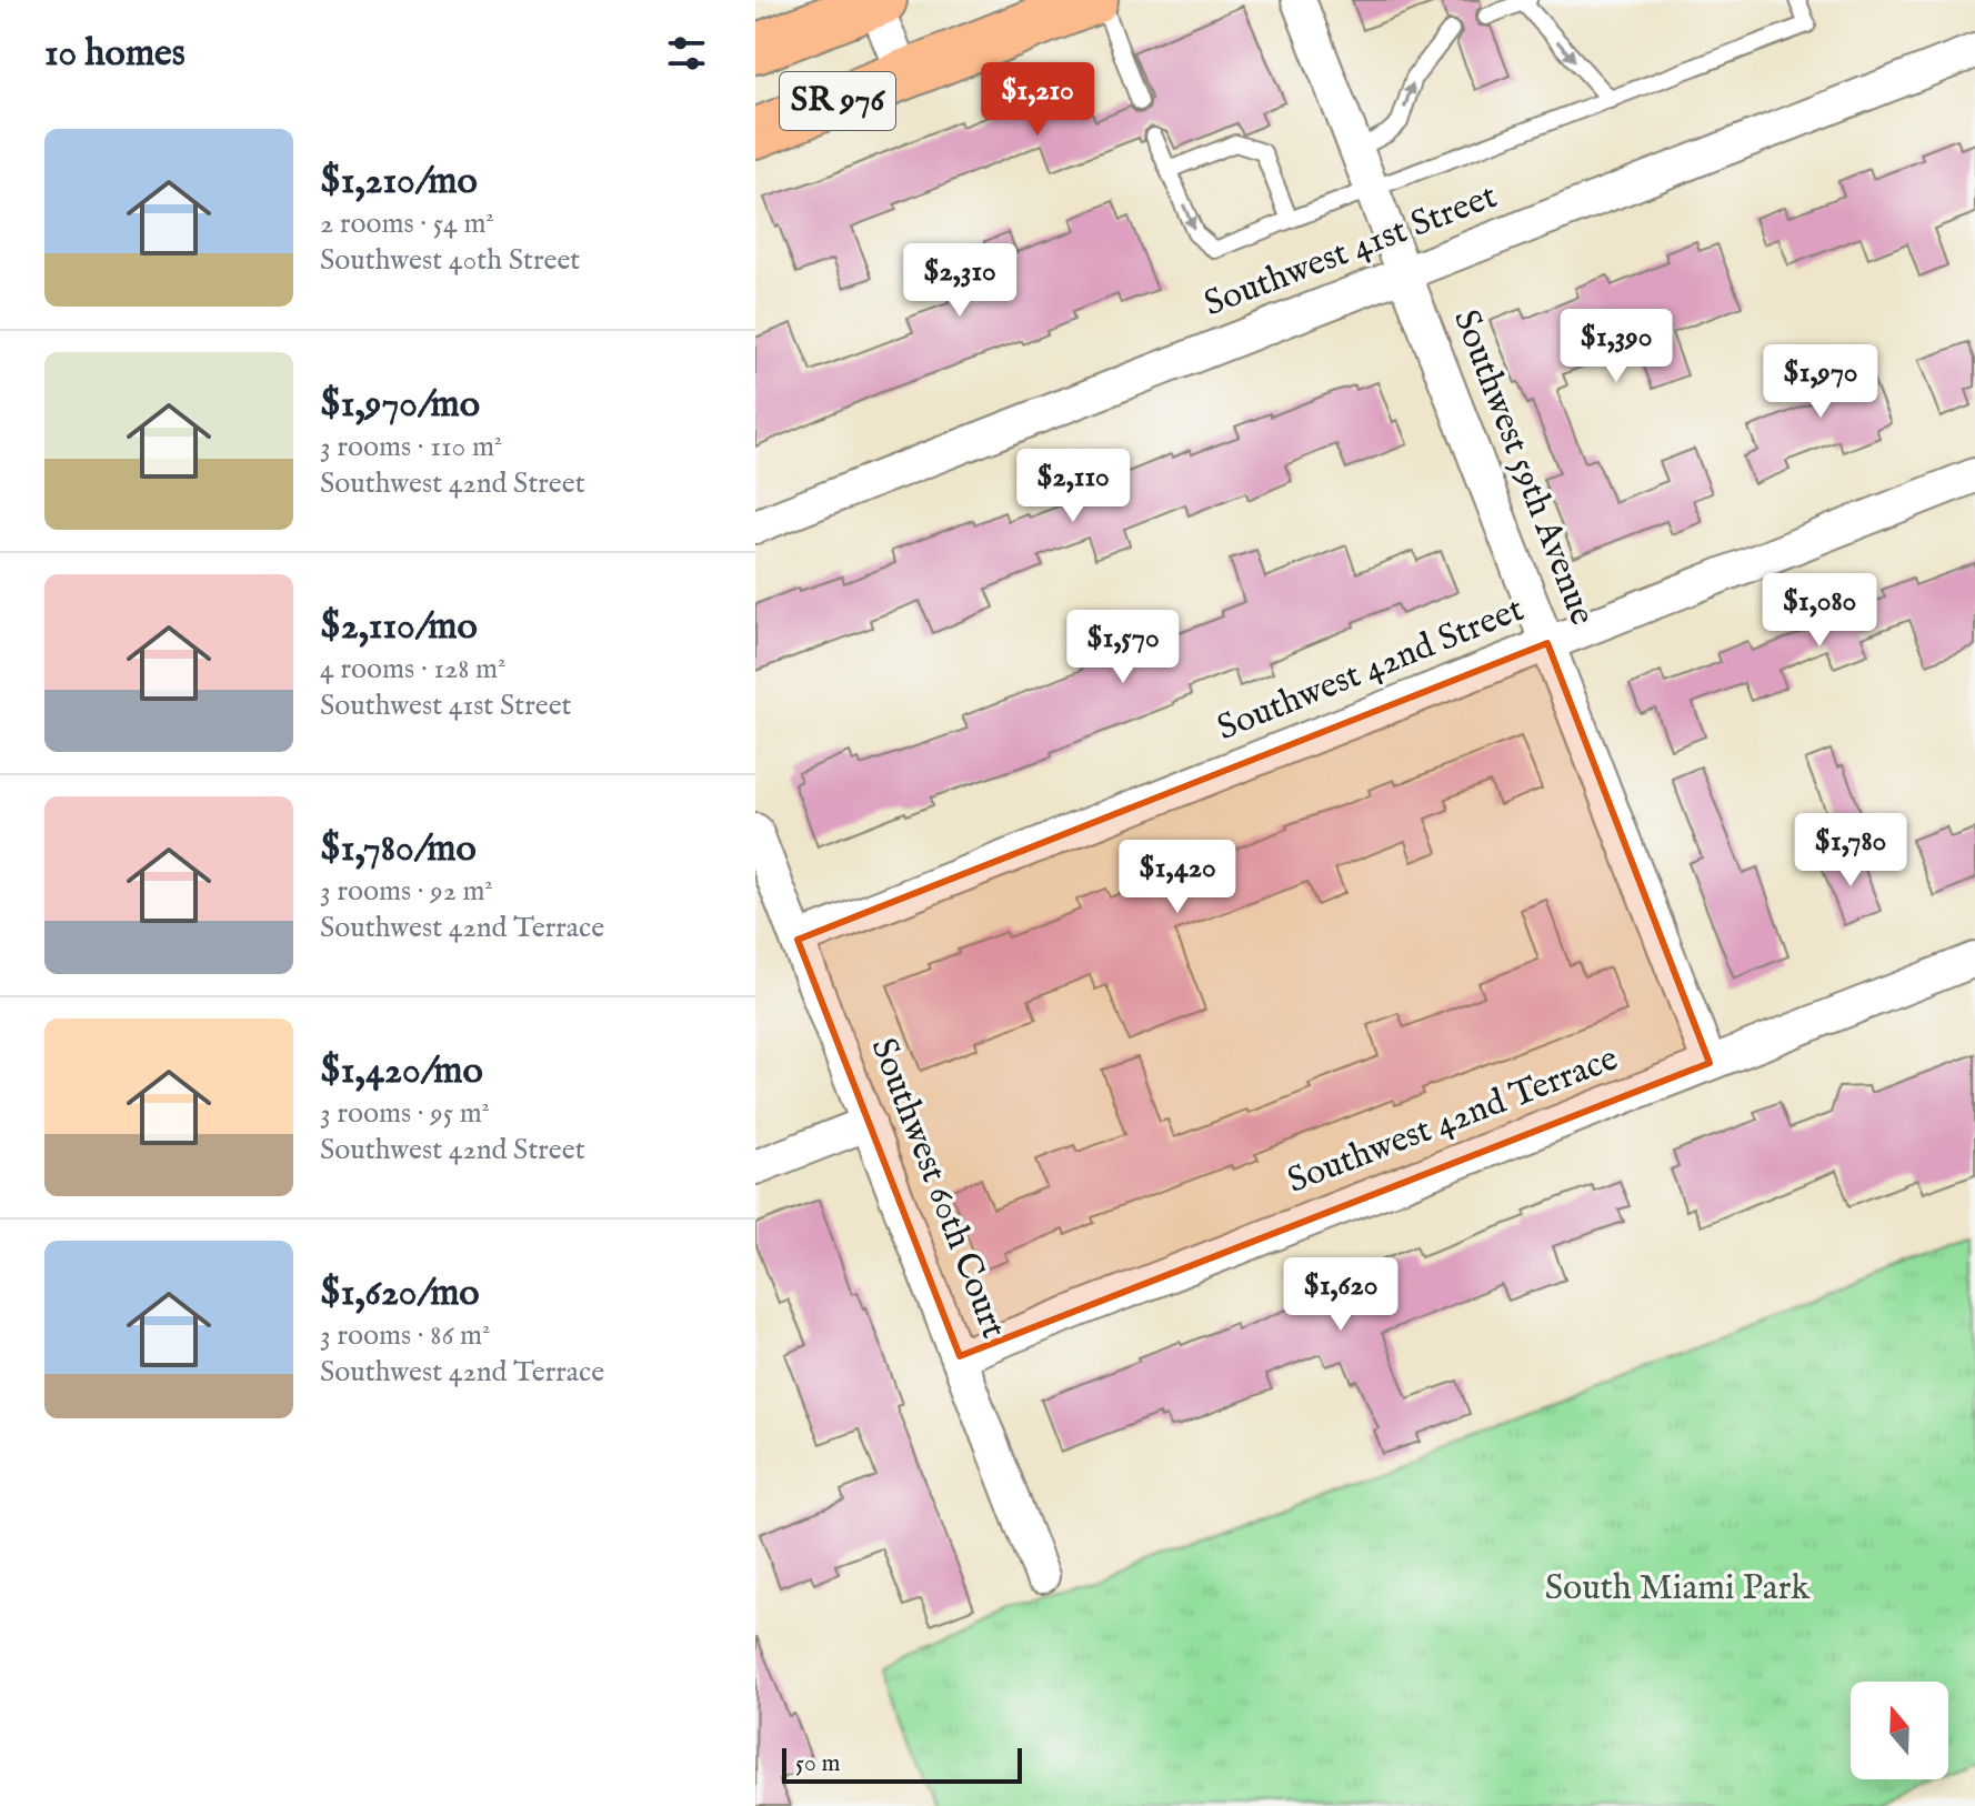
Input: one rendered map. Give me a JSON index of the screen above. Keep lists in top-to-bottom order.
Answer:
{
  "streets": {
    "main road": ["SR 976"],
    "street": [
      "Southwest 41st Street",
      "Southwest 59th Avenue",
      "Southwest 42nd Street",
      "Southwest 42nd Terrace",
      "Southwest 60th Court"
    ]
  },
  "crossings": [
    ["Southwest 41st Street", "Southwest 59th Avenue"],
    ["Southwest 59th Avenue", "Southwest 42nd Street"],
    ["Southwest 59th Avenue", "Southwest 42nd Terrace"],
    ["Southwest 42nd Street", "Southwest 60th Court"],
    ["Southwest 42nd Terrace", "Southwest 60th Court"]
  ],
  "parks": ["South Miami Park"],
  "scale_bar": "50 m",
  "north": "top",
  "page": {
    "heading": "10 homes",
    "price": [
      "$1,210",
      "$2,310",
      "$1,390",
      "$1,970",
      "$2,110",
      "$1,080",
      "$1,570",
      "$1,780",
      "$1,420",
      "$1,620"
    ],
    "list": [
      {
        "name": "$1,210/mo",
        "note": "2 rooms · 54 m² · Southwest 40th Street"
      },
      {
        "name": "$1,970/mo",
        "note": "3 rooms · 110 m² · Southwest 42nd Street"
      },
      {
        "name": "$2,110/mo",
        "note": "4 rooms · 128 m² · Southwest 41st Street"
      },
      {
        "name": "$1,780/mo",
        "note": "3 rooms · 92 m² · Southwest 42nd Terrace"
      },
      {
        "name": "$1,420/mo",
        "note": "3 rooms · 95 m² · Southwest 42nd Street"
      },
      {
        "name": "$1,620/mo",
        "note": "3 rooms · 86 m² · Southwest 42nd Terrace"
      }
    ],
    "scale": "50 m"
  }
}
